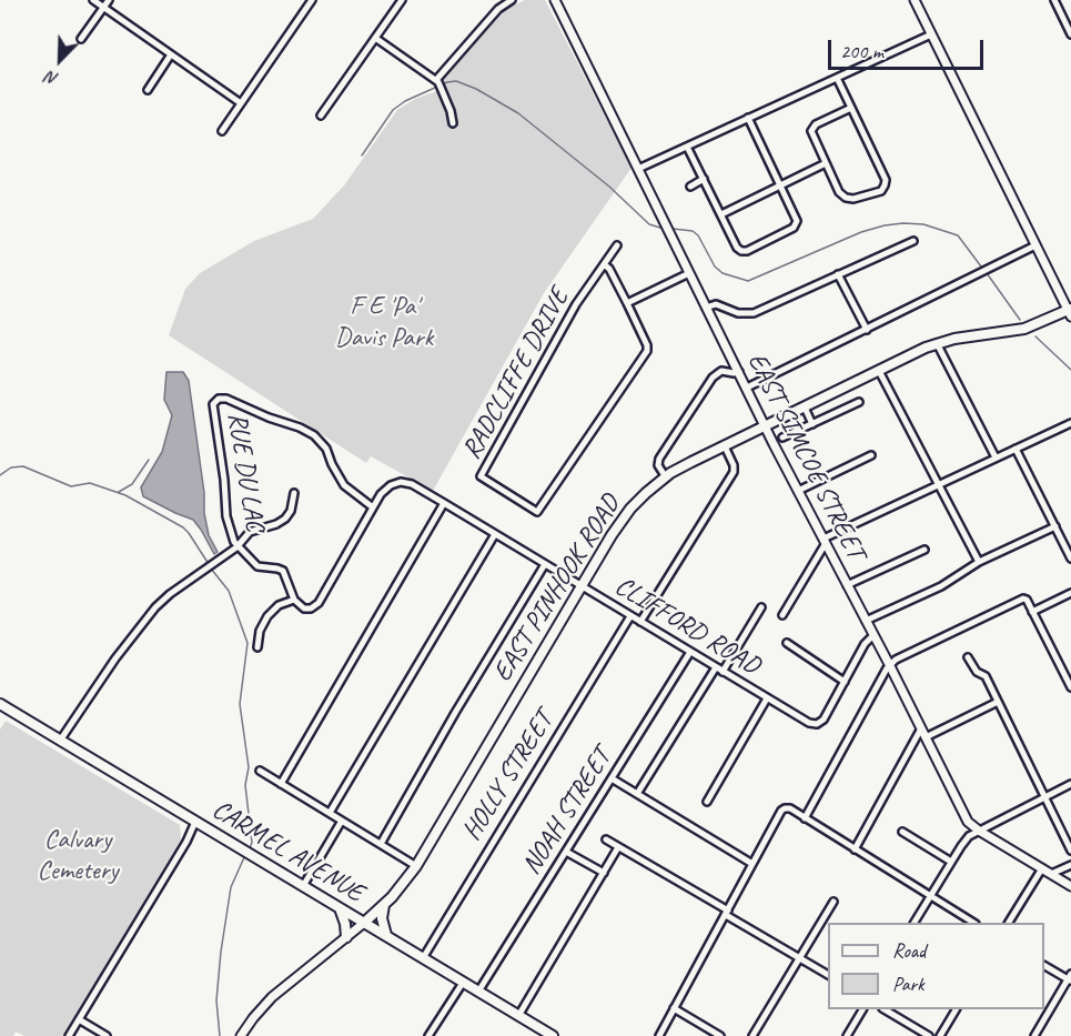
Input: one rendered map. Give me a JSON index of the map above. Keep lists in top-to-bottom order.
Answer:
{
  "streets": {
    "main road": ["EAST PINHOOK ROAD", "CARMEL AVENUE"],
    "street": [
      "RADCLIFFE DRIVE",
      "EAST SIMCOE STREET",
      "RUE DU LAC",
      "CLIFFORD ROAD",
      "HOLLY STREET",
      "NOAH STREET"
    ]
  },
  "crossings": [
    ["EAST SIMCOE STREET", "EAST PINHOOK ROAD"],
    ["EAST SIMCOE STREET", "CLIFFORD ROAD"],
    ["RUE DU LAC", "CLIFFORD ROAD"],
    ["EAST PINHOOK ROAD", "CLIFFORD ROAD"],
    ["EAST PINHOOK ROAD", "CARMEL AVENUE"],
    ["CLIFFORD ROAD", "HOLLY STREET"],
    ["CLIFFORD ROAD", "NOAH STREET"],
    ["HOLLY STREET", "CARMEL AVENUE"],
    ["NOAH STREET", "CARMEL AVENUE"]
  ],
  "parks": ["F E 'Pa' Davis Park", "Calvary Cemetery"],
  "legend": ["Road", "Park"],
  "scale_bar": "200 m",
  "north": "bottom left"
}
